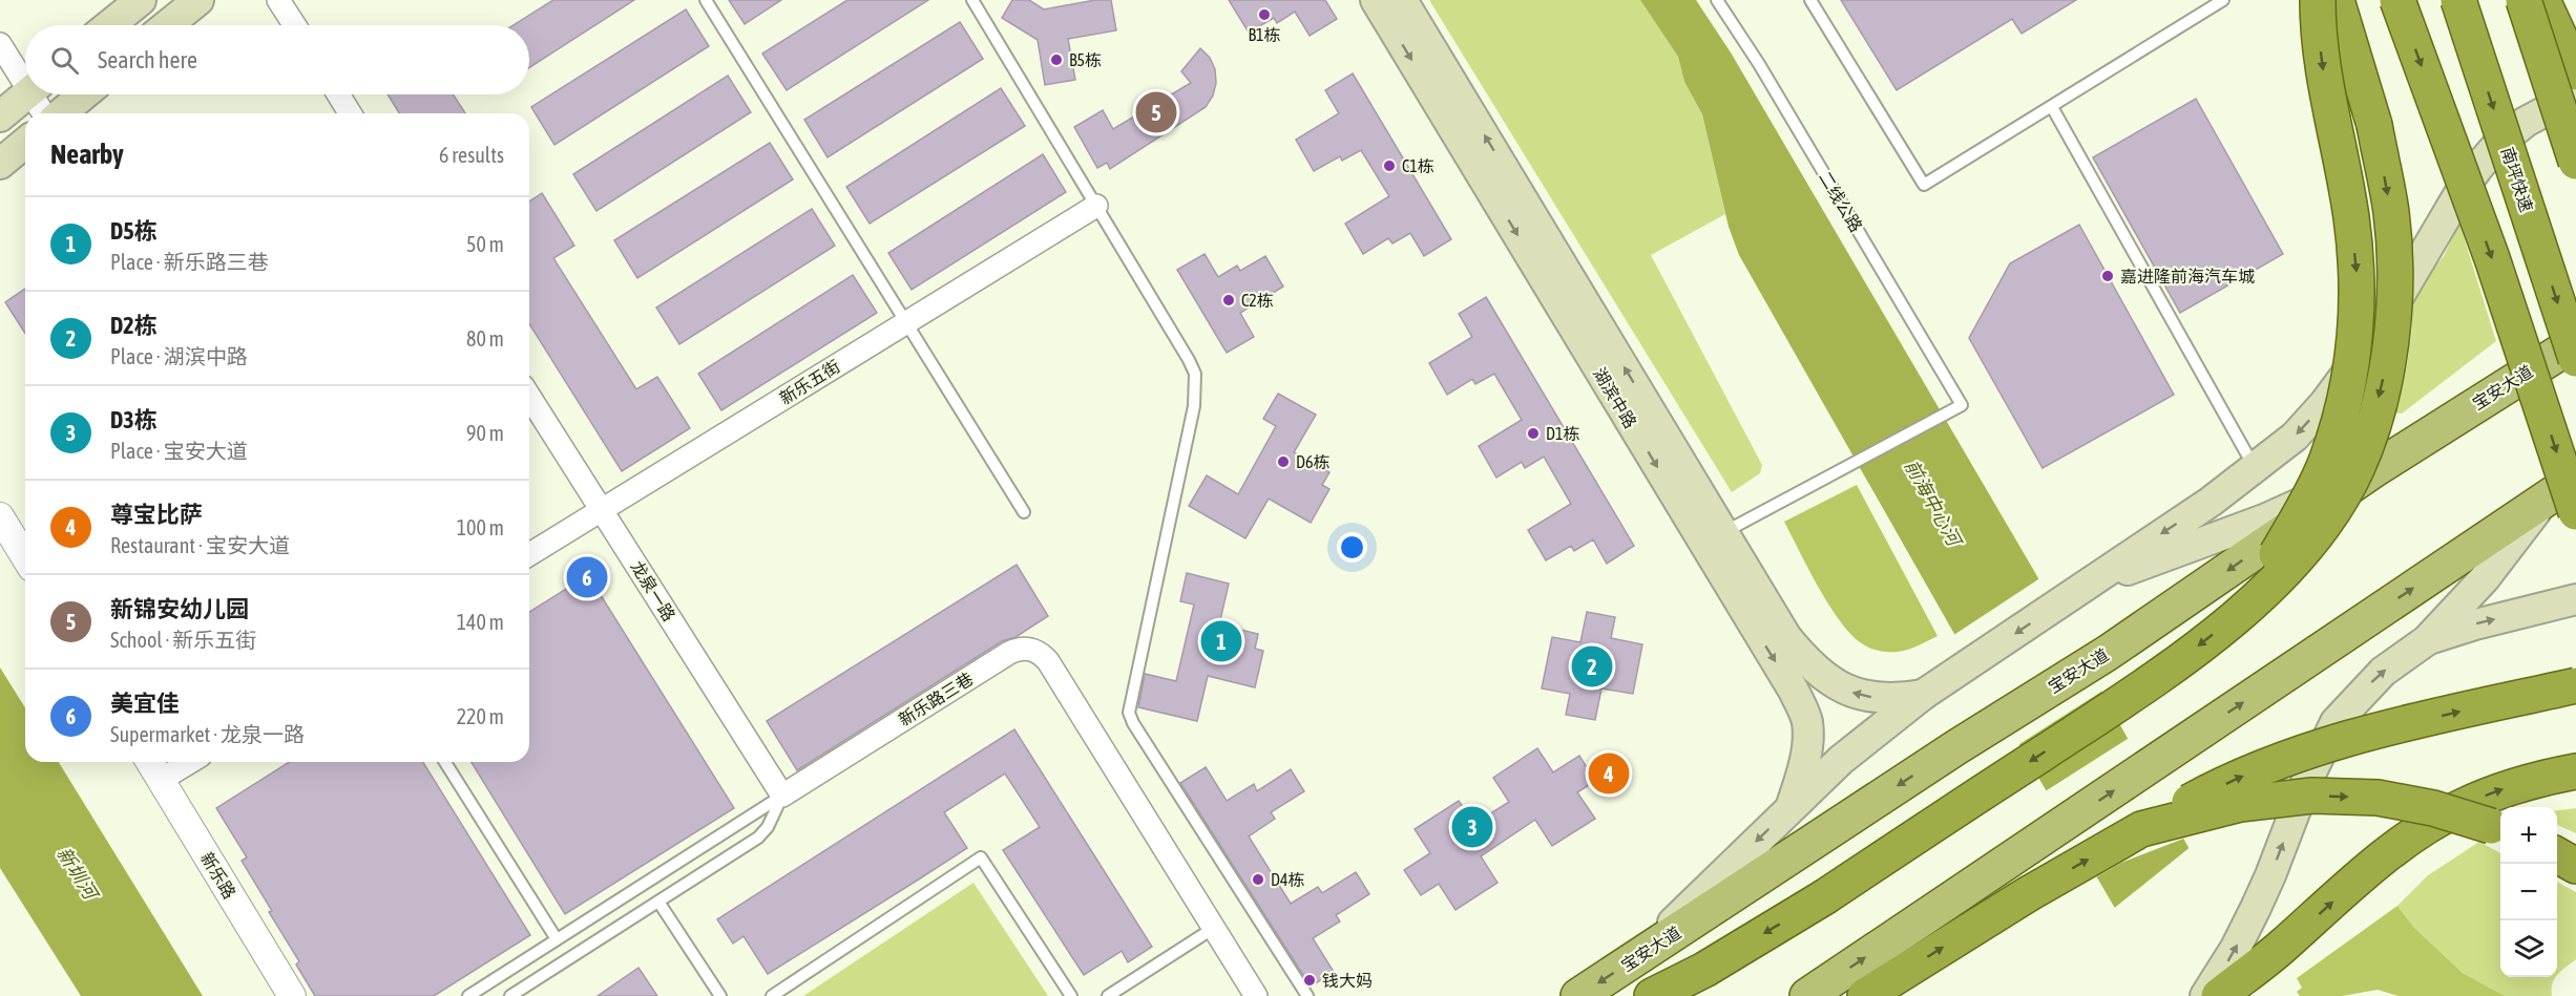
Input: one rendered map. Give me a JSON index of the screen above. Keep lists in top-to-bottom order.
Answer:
{
  "streets": {
    "highway": ["南坪快速"],
    "main road": ["宝安大道", "湖滨中路"],
    "street": [
      "新乐五街",
      "龙泉一路",
      "新乐路三巷",
      "新乐路"
    ],
    "lane": ["二线公路"]
  },
  "crossings": [
    ["二线公路", "湖滨中路"],
    ["新乐五街", "龙泉一路"],
    ["龙泉一路", "新乐路三巷"]
  ],
  "water": ["前海中心河", "新圳河"],
  "places": [
    "B1栋",
    "B5栋",
    "C1栋",
    "嘉进隆前海汽车城",
    "C2栋",
    "D1栋",
    "D6栋",
    "D4栋",
    "钱大妈"
  ],
  "page": {
    "search": "Search here",
    "pins": [
      "5",
      "6",
      "1",
      "2",
      "4",
      "3"
    ],
    "heading": ["Nearby", "6 results"],
    "list": [
      {
        "mark": "1",
        "name": "D5栋",
        "note": "Place · 新乐路三巷",
        "value": "50 m"
      },
      {
        "mark": "2",
        "name": "D2栋",
        "note": "Place · 湖滨中路",
        "value": "80 m"
      },
      {
        "mark": "3",
        "name": "D3栋",
        "note": "Place · 宝安大道",
        "value": "90 m"
      },
      {
        "mark": "4",
        "name": "尊宝比萨",
        "note": "Restaurant · 宝安大道",
        "value": "100 m"
      },
      {
        "mark": "5",
        "name": "新锦安幼儿园",
        "note": "School · 新乐五街",
        "value": "140 m"
      },
      {
        "mark": "6",
        "name": "美宜佳",
        "note": "Supermarket · 龙泉一路",
        "value": "220 m"
      }
    ],
    "map_buttons": ["+", "−"]
  }
}
